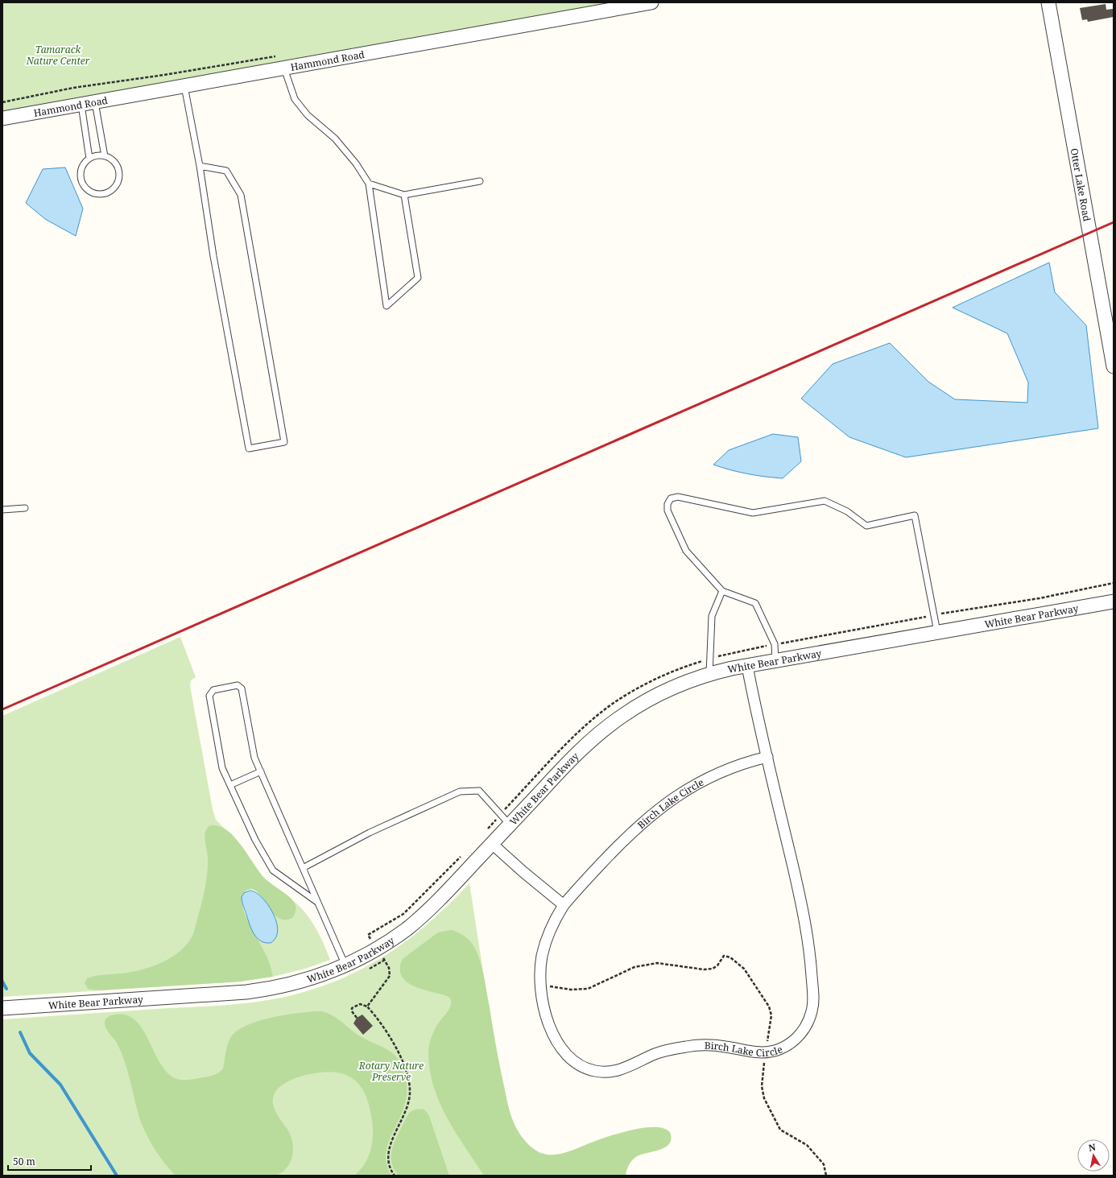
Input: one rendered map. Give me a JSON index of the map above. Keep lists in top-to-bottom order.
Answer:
{
  "streets": {
    "street": [
      "Hammond Road",
      "Otter Lake Road",
      "White Bear Parkway",
      "Birch Lake Circle"
    ]
  },
  "crossings": [
    ["White Bear Parkway", "Birch Lake Circle"]
  ],
  "parks": ["Tamarack Nature Center", "Rotary Nature Preserve"],
  "scale_bar": "50 m",
  "north": "top"
}
